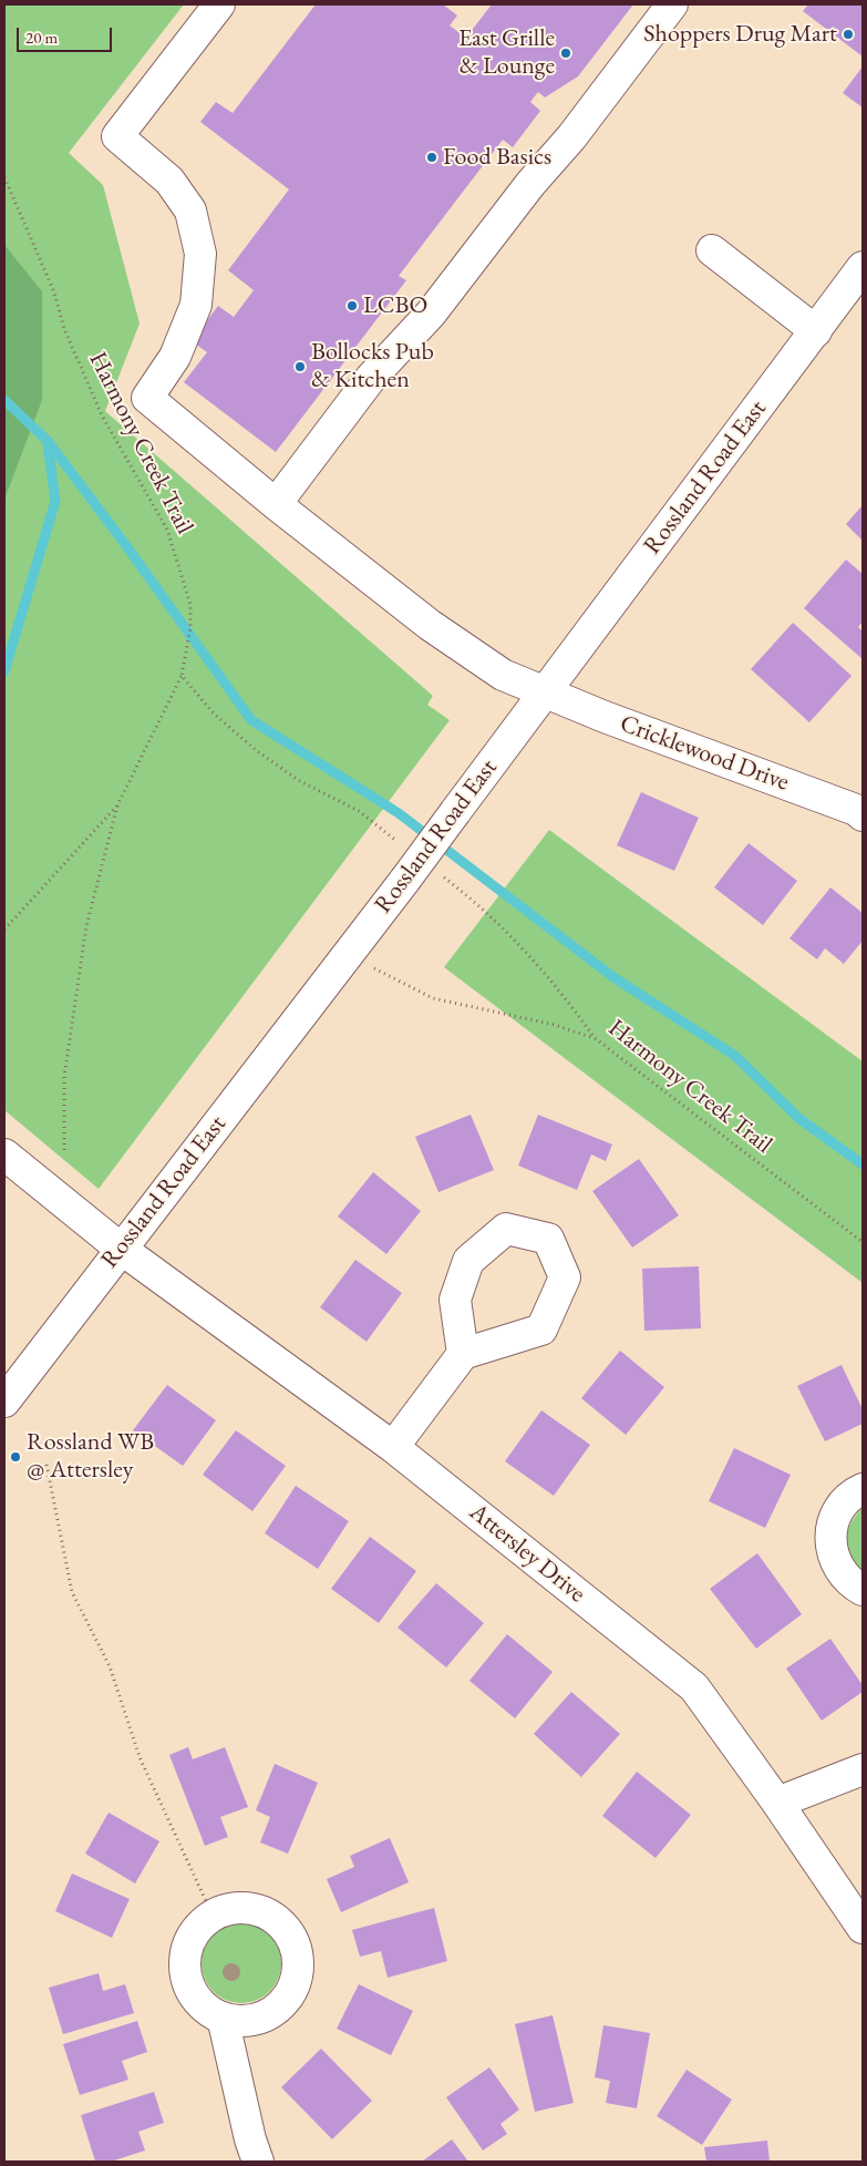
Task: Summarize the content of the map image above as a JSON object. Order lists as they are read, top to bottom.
{
  "streets": {
    "street": ["Rossland Road East", "Cricklewood Drive", "Attersley Drive"],
    "path": ["Harmony Creek Trail"]
  },
  "crossings": [
    ["Rossland Road East", "Cricklewood Drive"],
    ["Rossland Road East", "Attersley Drive"]
  ],
  "places": [
    "Shoppers Drug Mart",
    "East Grille & Lounge",
    "Food Basics",
    "LCBO",
    "Bollocks Pub & Kitchen",
    "Rossland WB @ Attersley"
  ],
  "scale_bar": "20 m"
}
